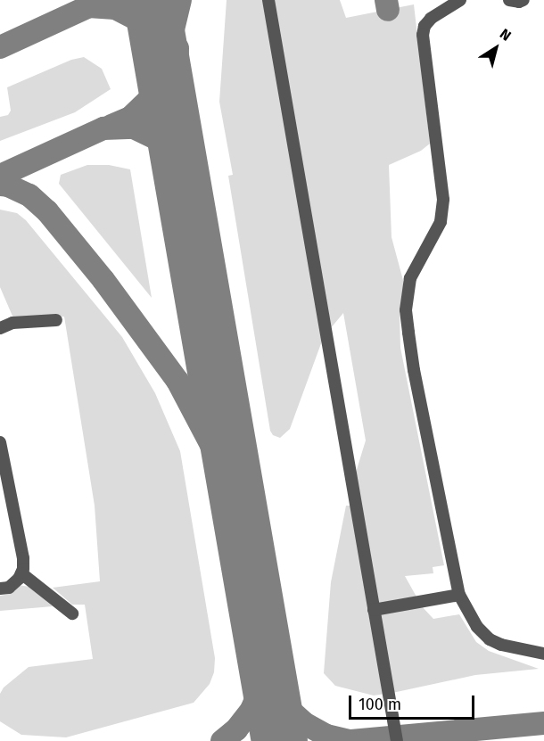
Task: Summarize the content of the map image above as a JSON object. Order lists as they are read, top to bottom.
{
  "scale_bar": "100 m",
  "north": "top right"
}
